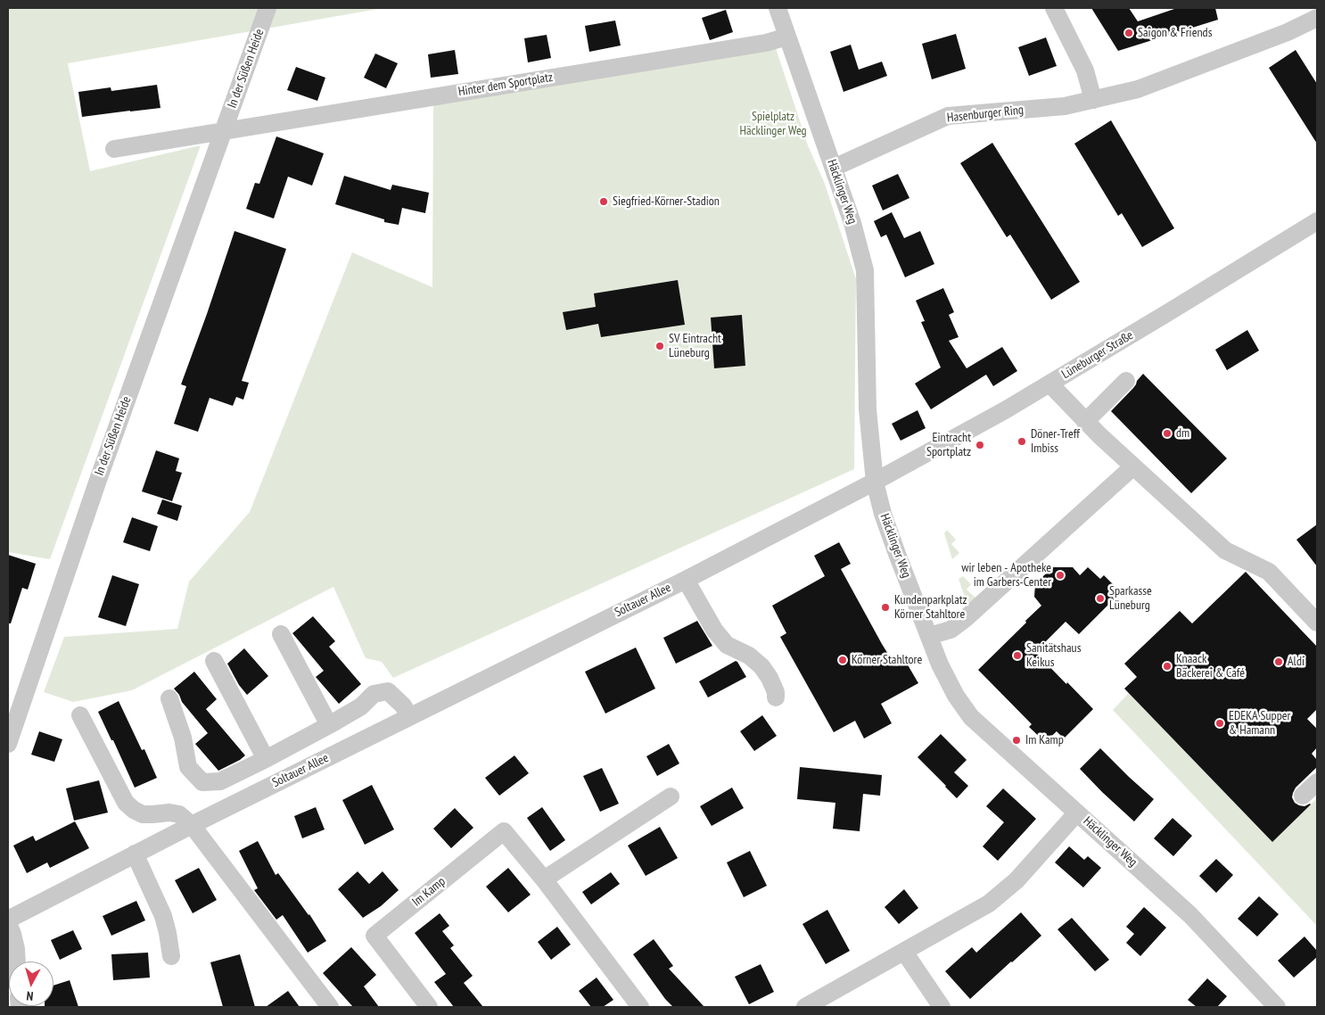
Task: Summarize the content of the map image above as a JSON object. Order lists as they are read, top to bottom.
{
  "streets": {
    "street": [
      "In der Süßen Heide",
      "Hinter dem Sportplatz",
      "Hasenburger Ring",
      "Häcklinger Weg",
      "Lüneburger Straße",
      "Soltauer Allee",
      "Im Kamp"
    ]
  },
  "crossings": [
    ["In der Süßen Heide", "Hinter dem Sportplatz"],
    ["Hinter dem Sportplatz", "Häcklinger Weg"],
    ["Hasenburger Ring", "Häcklinger Weg"],
    ["Häcklinger Weg", "Lüneburger Straße"],
    ["Häcklinger Weg", "Soltauer Allee"],
    ["Lüneburger Straße", "Soltauer Allee"]
  ],
  "parks": ["Spielplatz Häcklinger Weg"],
  "places": [
    "Saigon & Friends",
    "Siegfried-Körner-Stadion",
    "SV Eintracht Lüneburg",
    "dm",
    "Döner-Treff Imbiss",
    "Eintracht Sportplatz",
    "wir leben - Apotheke im Garbers-Center",
    "Sparkasse Lüneburg",
    "Kundenparkplatz Körner Stahltore",
    "Sanitätshaus Keikus",
    "Körner Stahltore",
    "Aldi",
    "Knaack Bäckerei & Café",
    "EDEKA Supper & Hamann",
    "Im Kamp"
  ],
  "north": "bottom"
}
